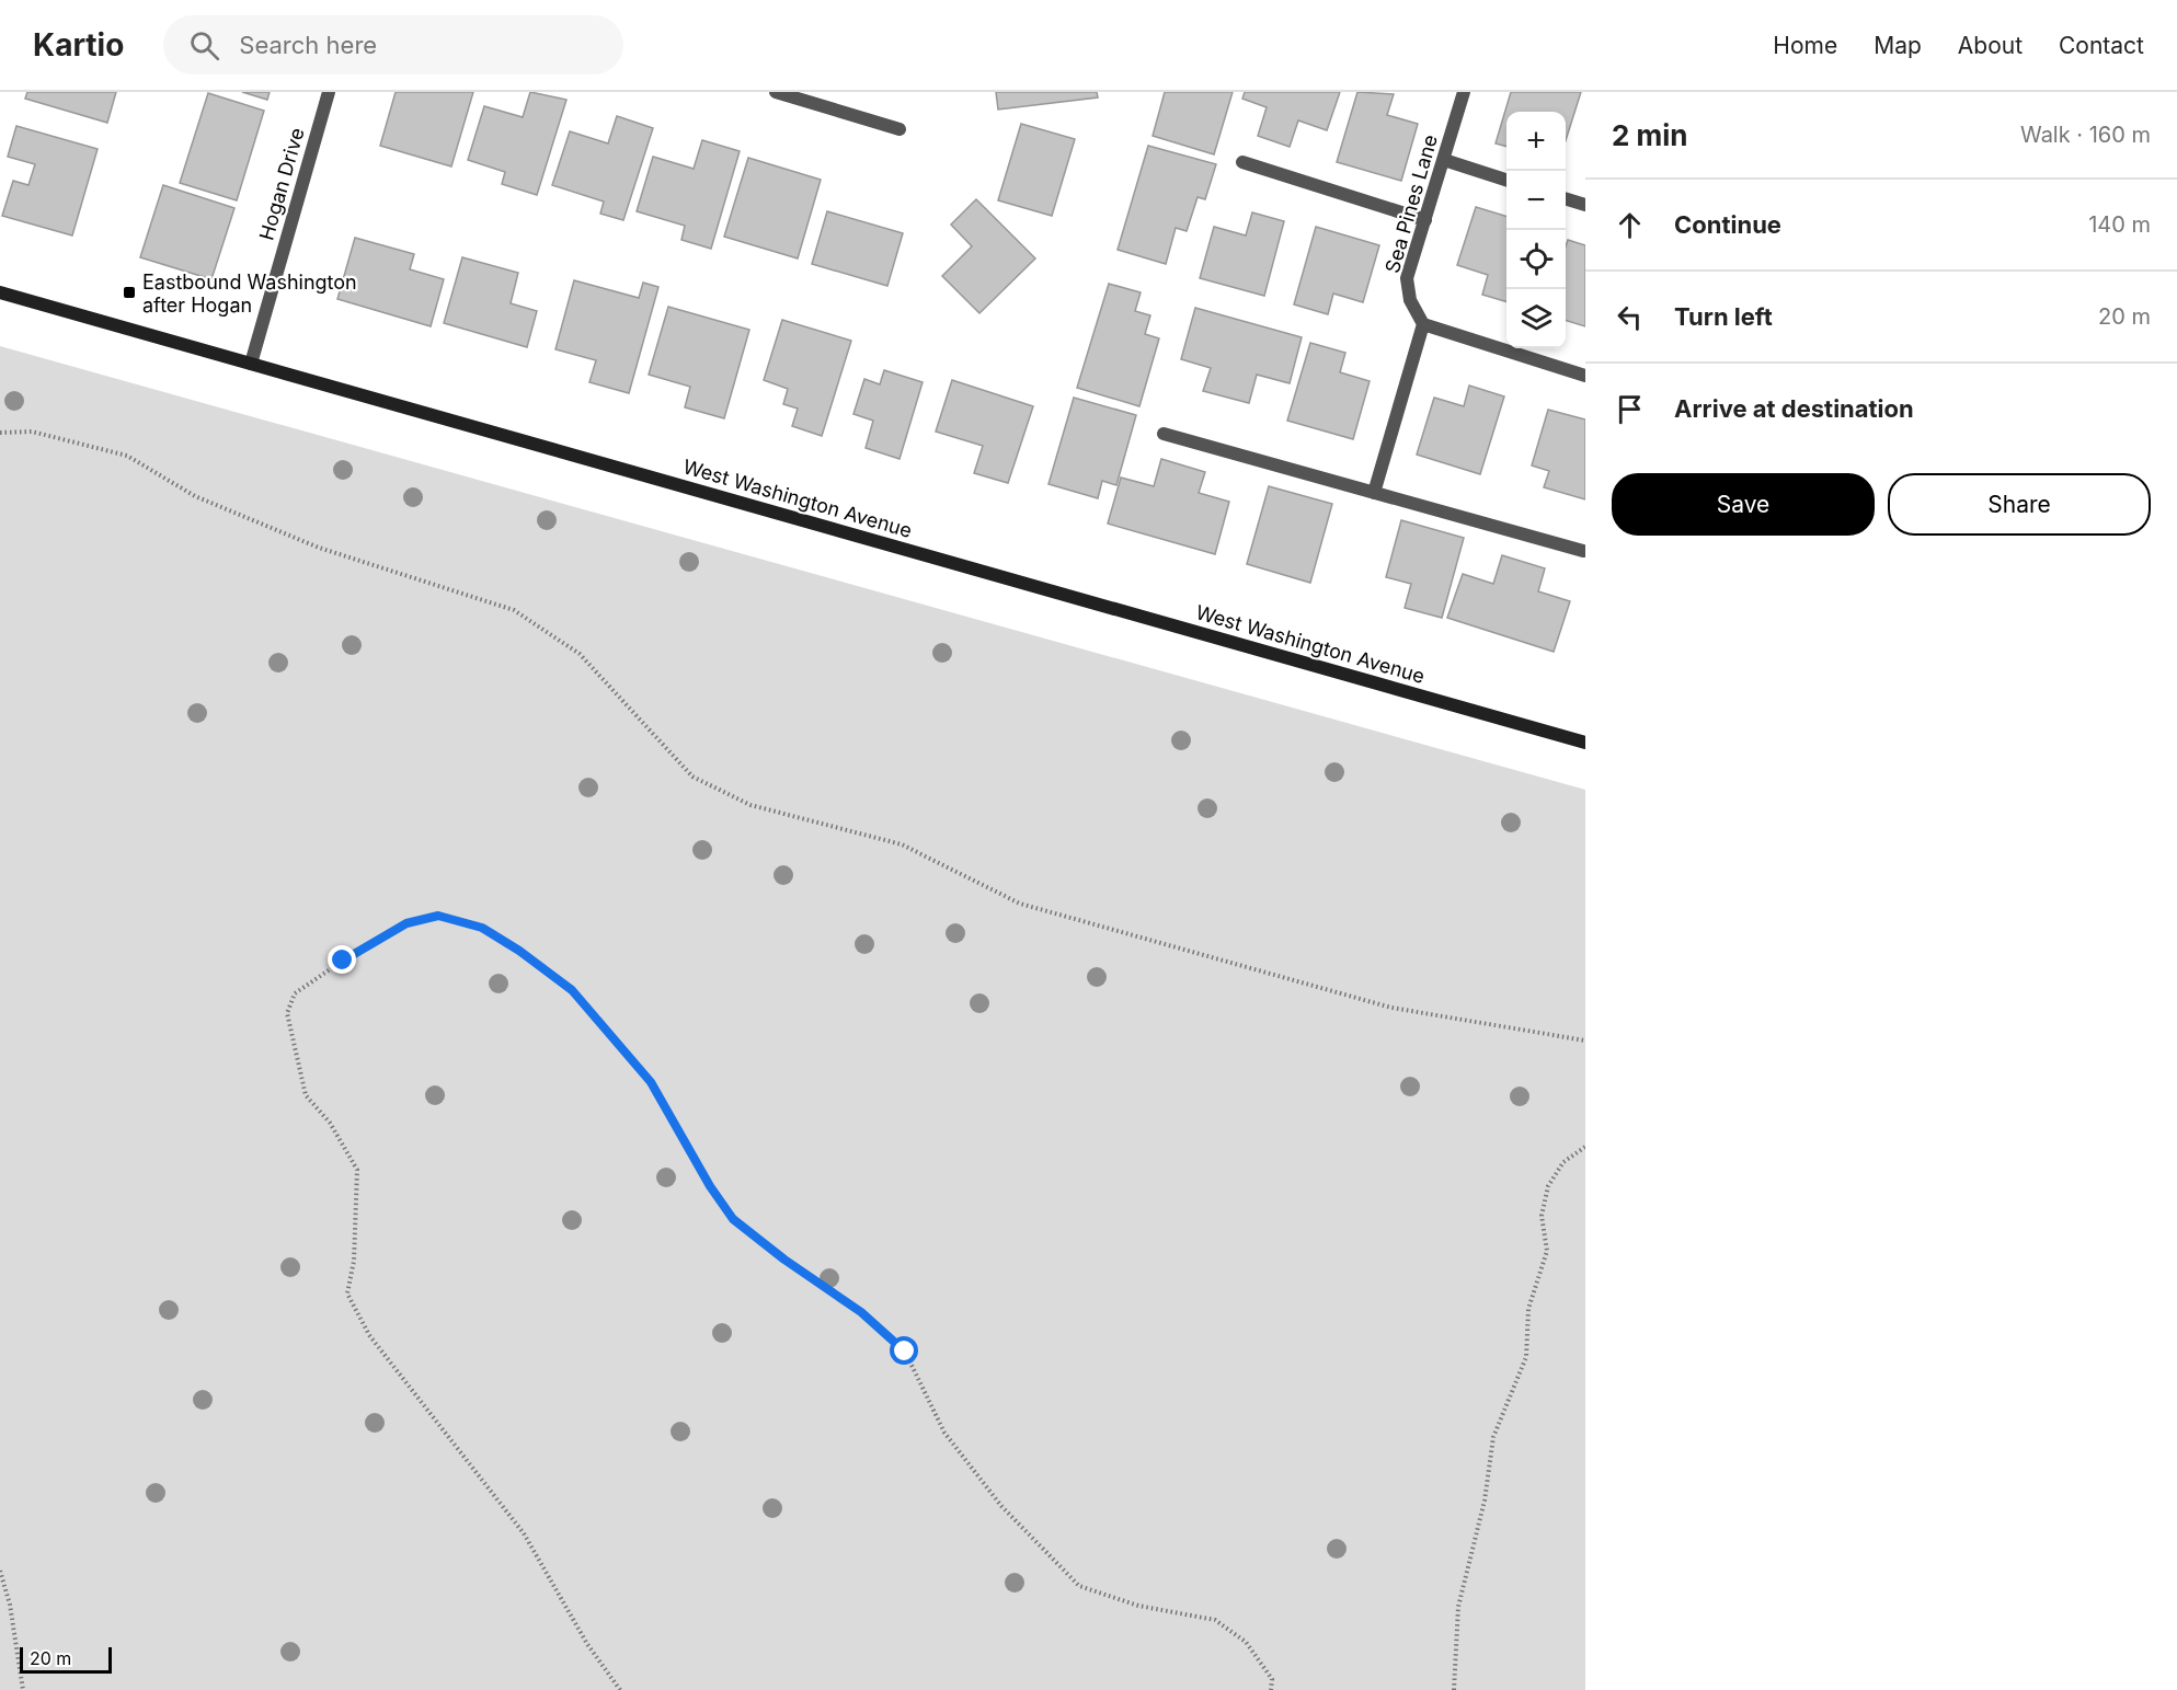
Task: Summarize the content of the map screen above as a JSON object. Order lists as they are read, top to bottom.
{
  "streets": {
    "main road": ["West Washington Avenue"],
    "street": ["Hogan Drive", "Sea Pines Lane"]
  },
  "crossings": [
    ["Hogan Drive", "West Washington Avenue"]
  ],
  "places": {
    "transit": ["Eastbound Washington after Hogan"]
  },
  "scale_bar": "20 m",
  "page": {
    "header": "Kartio",
    "search": "Search here",
    "nav": [
      "Home",
      "Map",
      "About",
      "Contact"
    ],
    "heading": ["2 min", "Walk · 160 m"],
    "map_buttons": ["+", "−"],
    "list": [
      ["Continue", "140 m"],
      ["Turn left", "20 m"],
      "Arrive at destination"
    ],
    "buttons": ["Save", "Share"],
    "scale": "20 m"
  }
}
